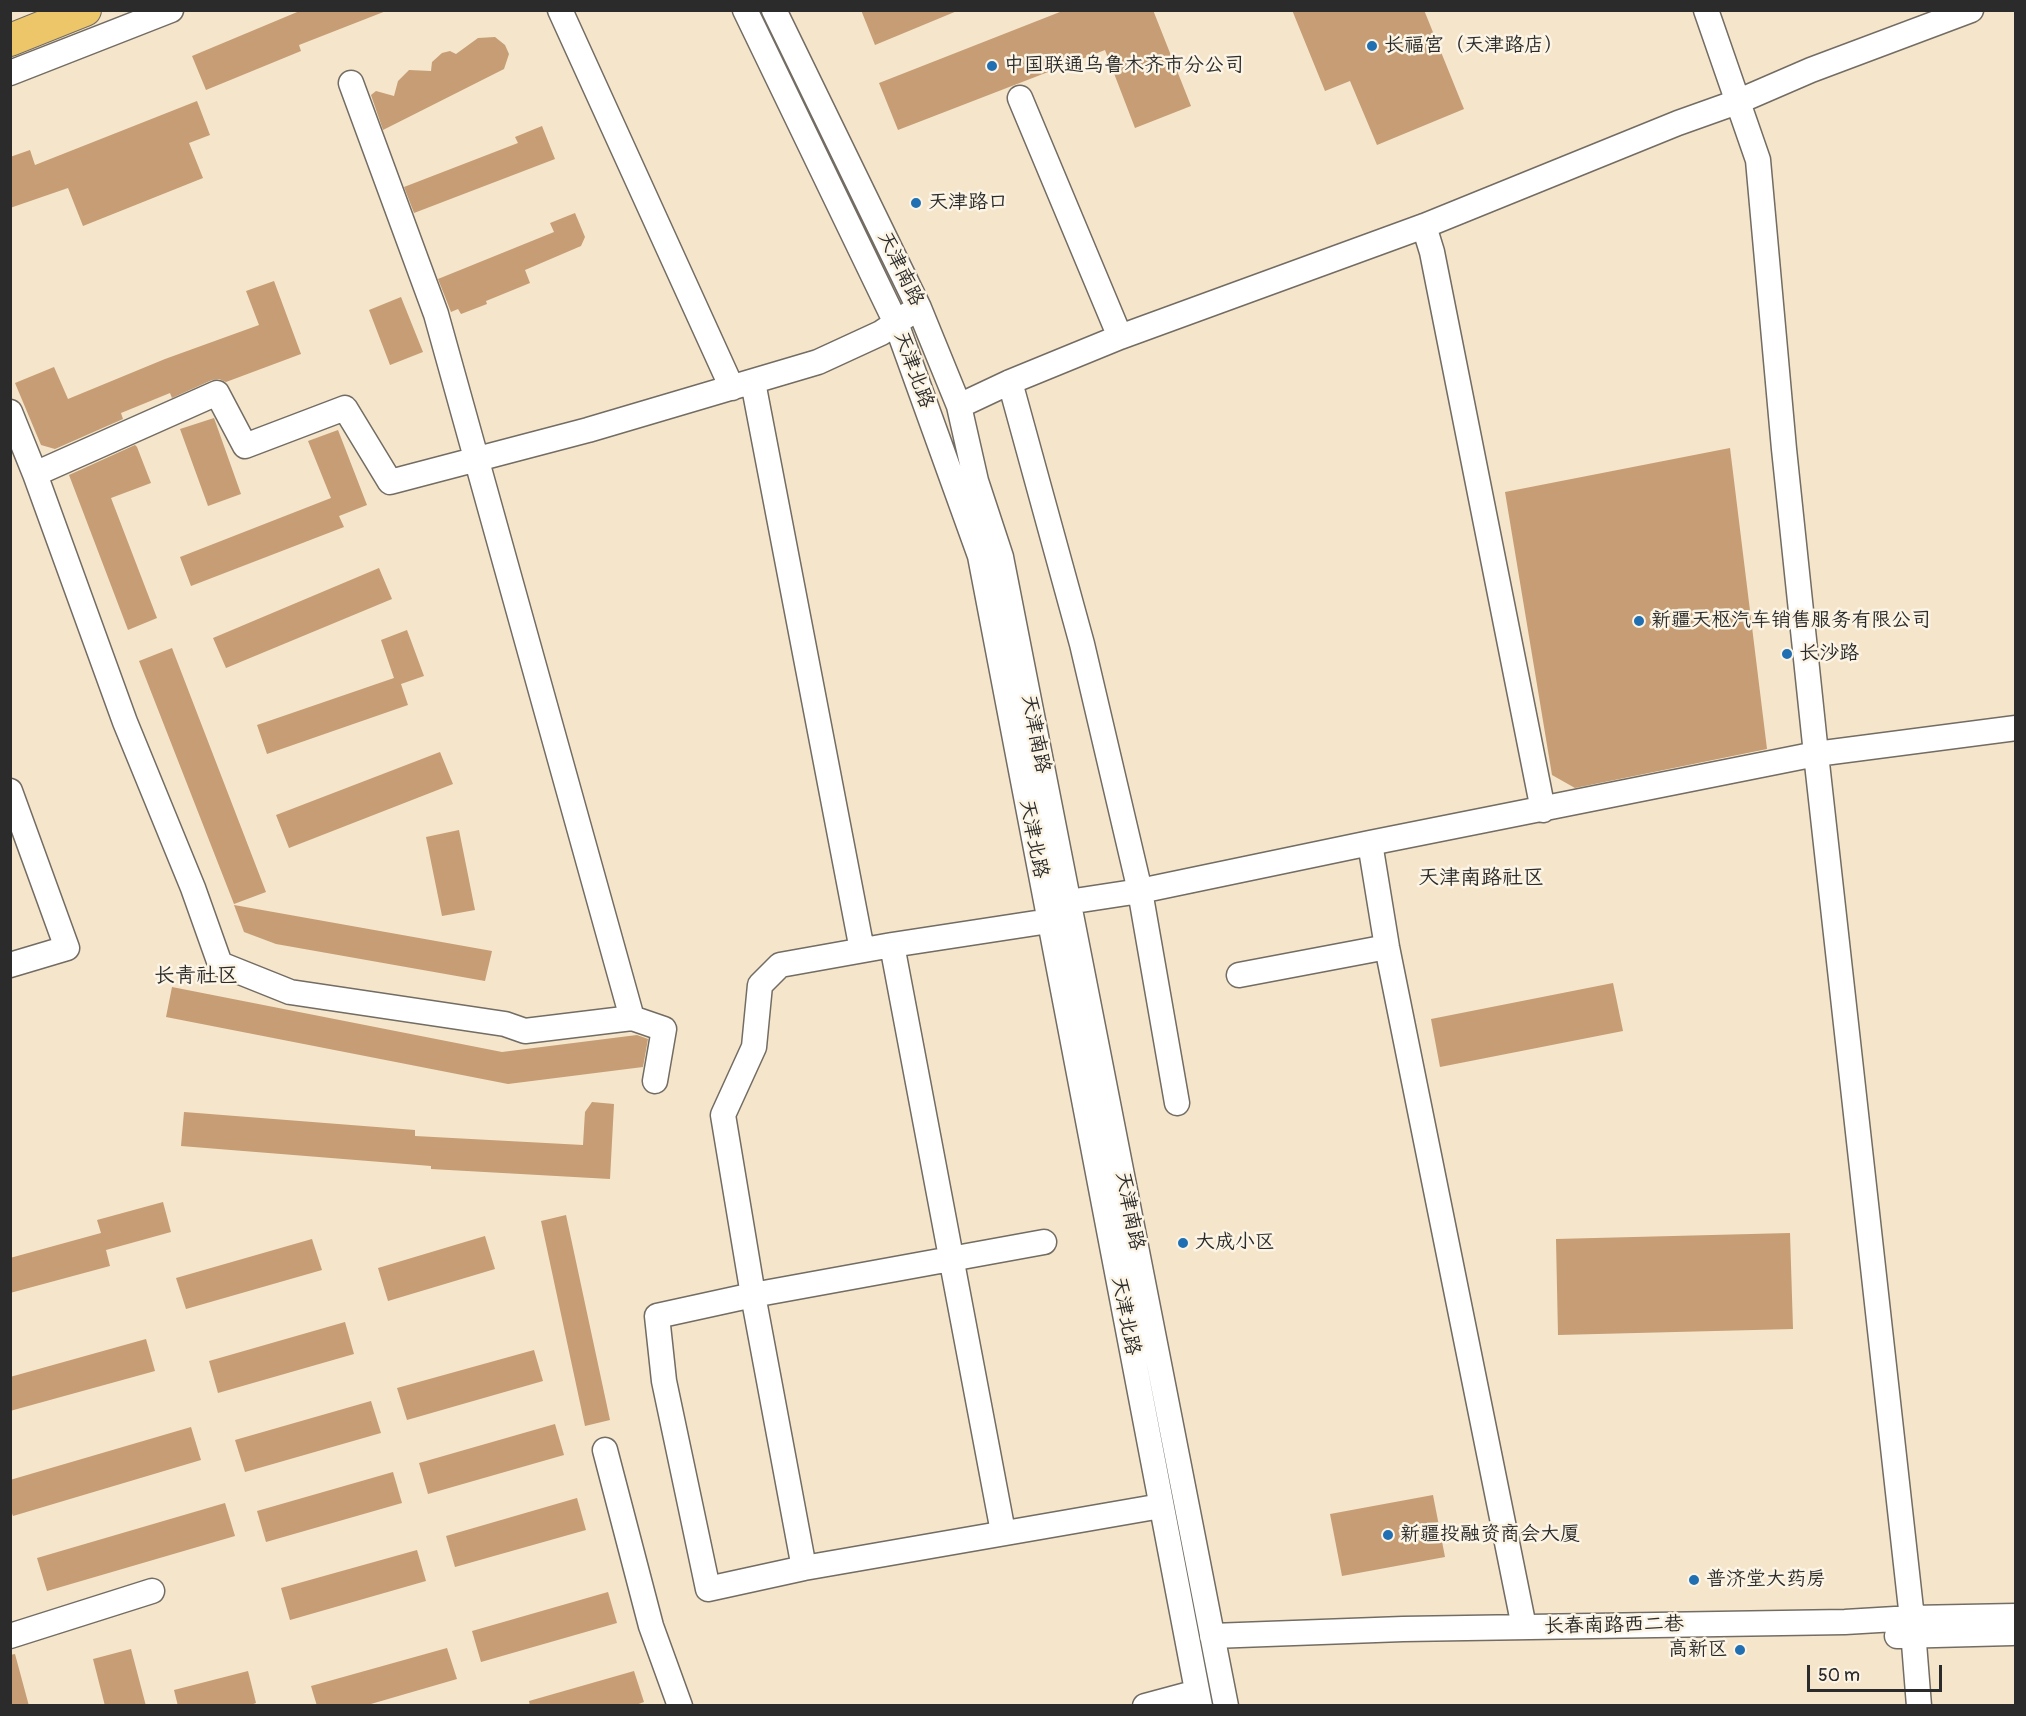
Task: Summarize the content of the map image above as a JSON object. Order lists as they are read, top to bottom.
{
  "streets": {
    "street": ["天津南路", "天津北路", "长春南路西二巷"]
  },
  "crossings": [
    ["天津南路", "长春南路西二巷"]
  ],
  "districts": ["天津南路社区", "长青社区"],
  "places": [
    "长福宫（天津路店）",
    "中国联通乌鲁木齐市分公司",
    "天津路口",
    "新疆天枢汽车销售服务有限公司",
    "长沙路",
    "大成小区",
    "新疆投融资商会大厦",
    "普济堂大药房",
    "高新区"
  ],
  "scale_bar": "50 m"
}
